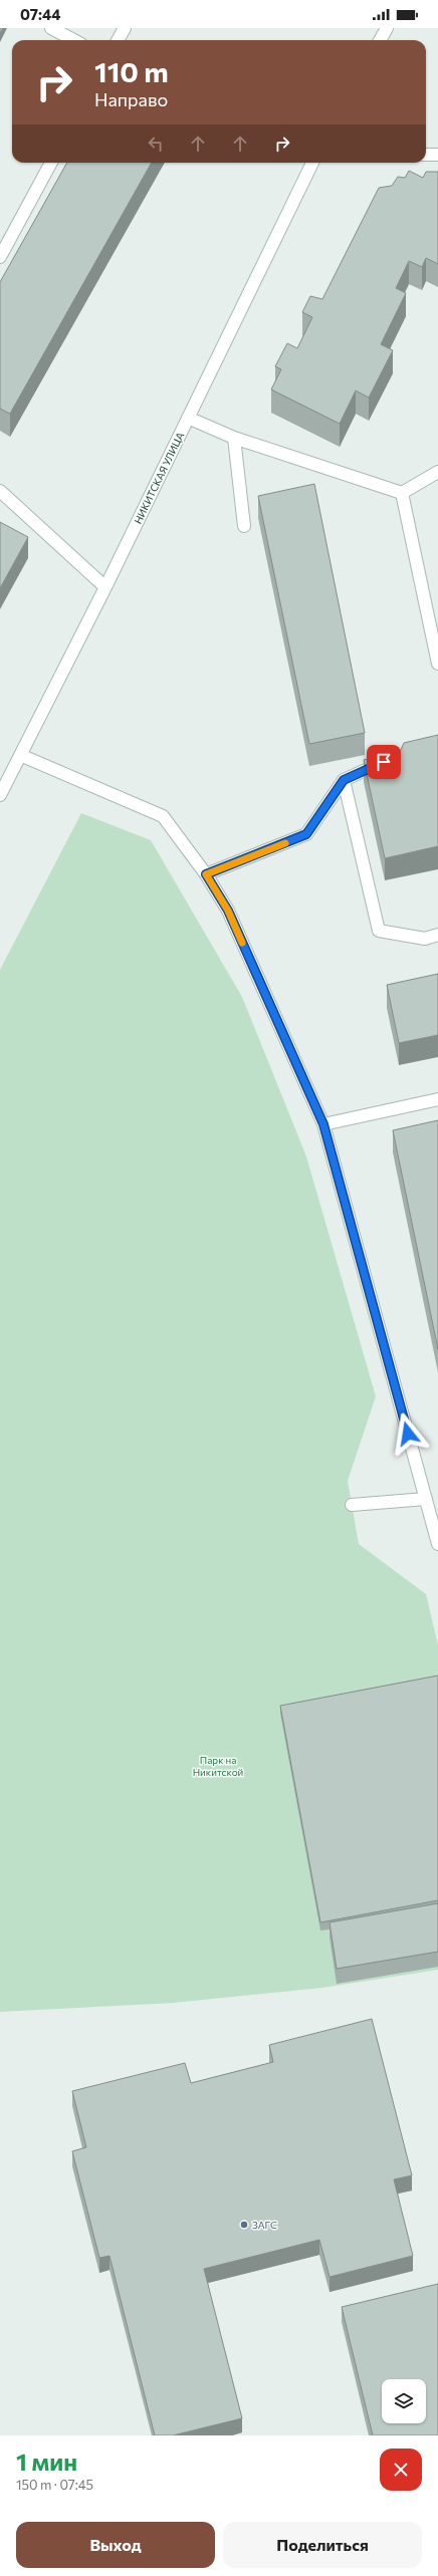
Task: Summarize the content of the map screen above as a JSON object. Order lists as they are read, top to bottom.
{
  "streets": {
    "street": ["НИКИТСКАЯ УЛИЦА"]
  },
  "parks": ["Парк на Никитской"],
  "places": ["ЗАГС"],
  "page": {
    "status": "07:44",
    "turn": ["110 m", "Направо"],
    "heading": ["1 мин", "150 m · 07:45"],
    "buttons": ["Выход", "Поделиться"]
  }
}
